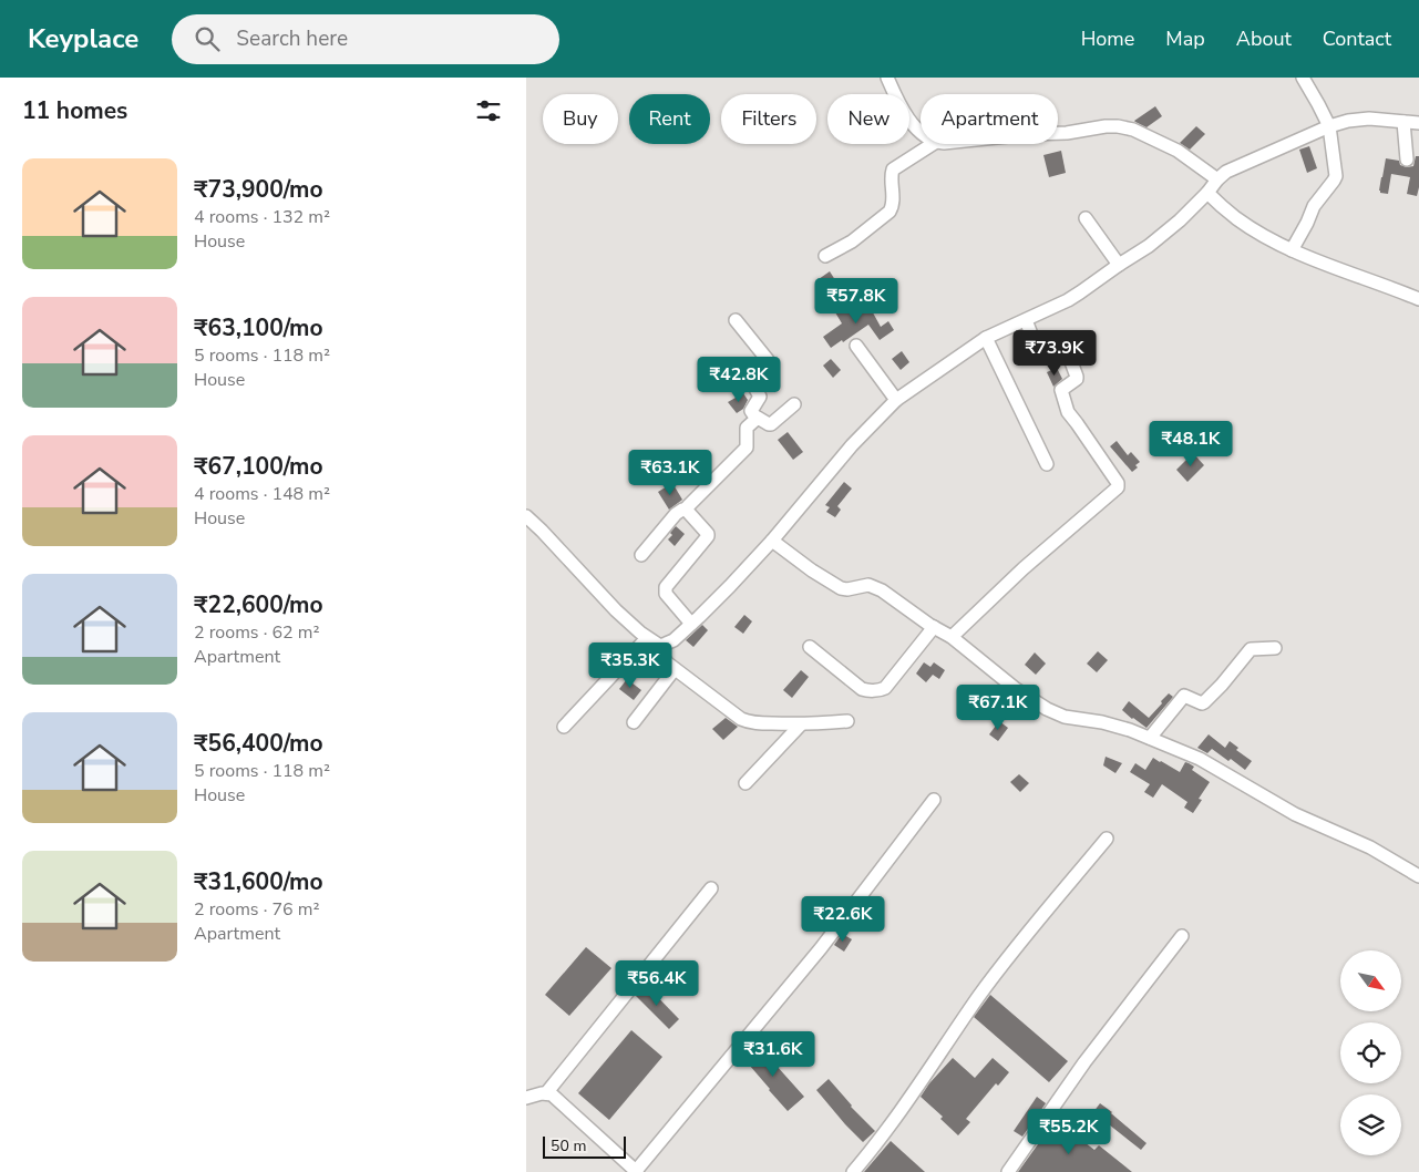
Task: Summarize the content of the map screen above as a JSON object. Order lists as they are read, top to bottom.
{
  "scale_bar": "50 m",
  "north": "bottom right",
  "page": {
    "header": "Keyplace",
    "search": "Search here",
    "nav": [
      "Home",
      "Map",
      "About",
      "Contact"
    ],
    "heading": "11 homes",
    "chip": [
      "Buy",
      "Rent",
      "Filters",
      "New",
      "Apartment"
    ],
    "list": [
      {
        "name": "₹73,900/mo",
        "note": "4 rooms · 132 m² · House"
      },
      {
        "name": "₹63,100/mo",
        "note": "5 rooms · 118 m² · House"
      },
      {
        "name": "₹67,100/mo",
        "note": "4 rooms · 148 m² · House"
      },
      {
        "name": "₹22,600/mo",
        "note": "2 rooms · 62 m² · Apartment"
      },
      {
        "name": "₹56,400/mo",
        "note": "5 rooms · 118 m² · House"
      },
      {
        "name": "₹31,600/mo",
        "note": "2 rooms · 76 m² · Apartment"
      }
    ],
    "price": [
      "₹57.8K",
      "₹73.9K",
      "₹42.8K",
      "₹48.1K",
      "₹63.1K",
      "₹35.3K",
      "₹67.1K",
      "₹22.6K",
      "₹56.4K",
      "₹31.6K",
      "₹55.2K"
    ],
    "scale": "50 m"
  }
}
